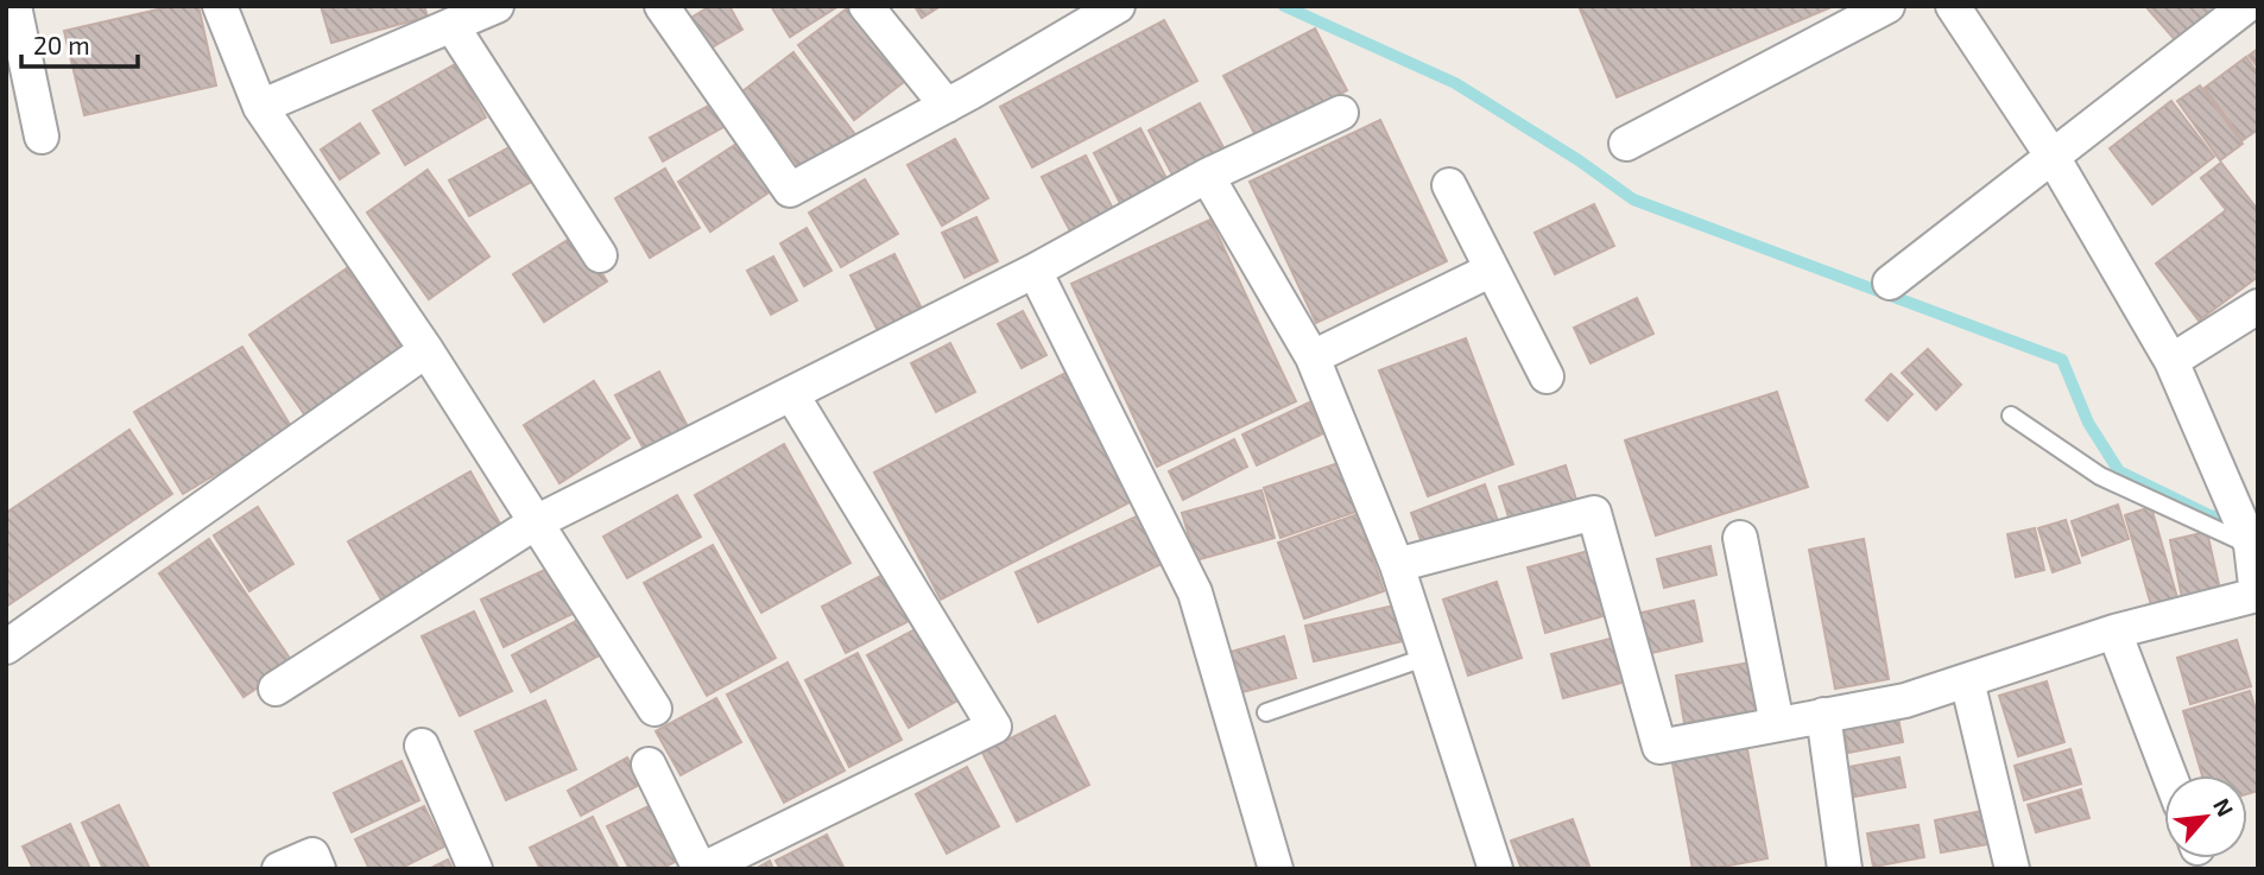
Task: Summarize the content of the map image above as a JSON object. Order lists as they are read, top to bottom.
{
  "scale_bar": "20 m",
  "north": "top right"
}
